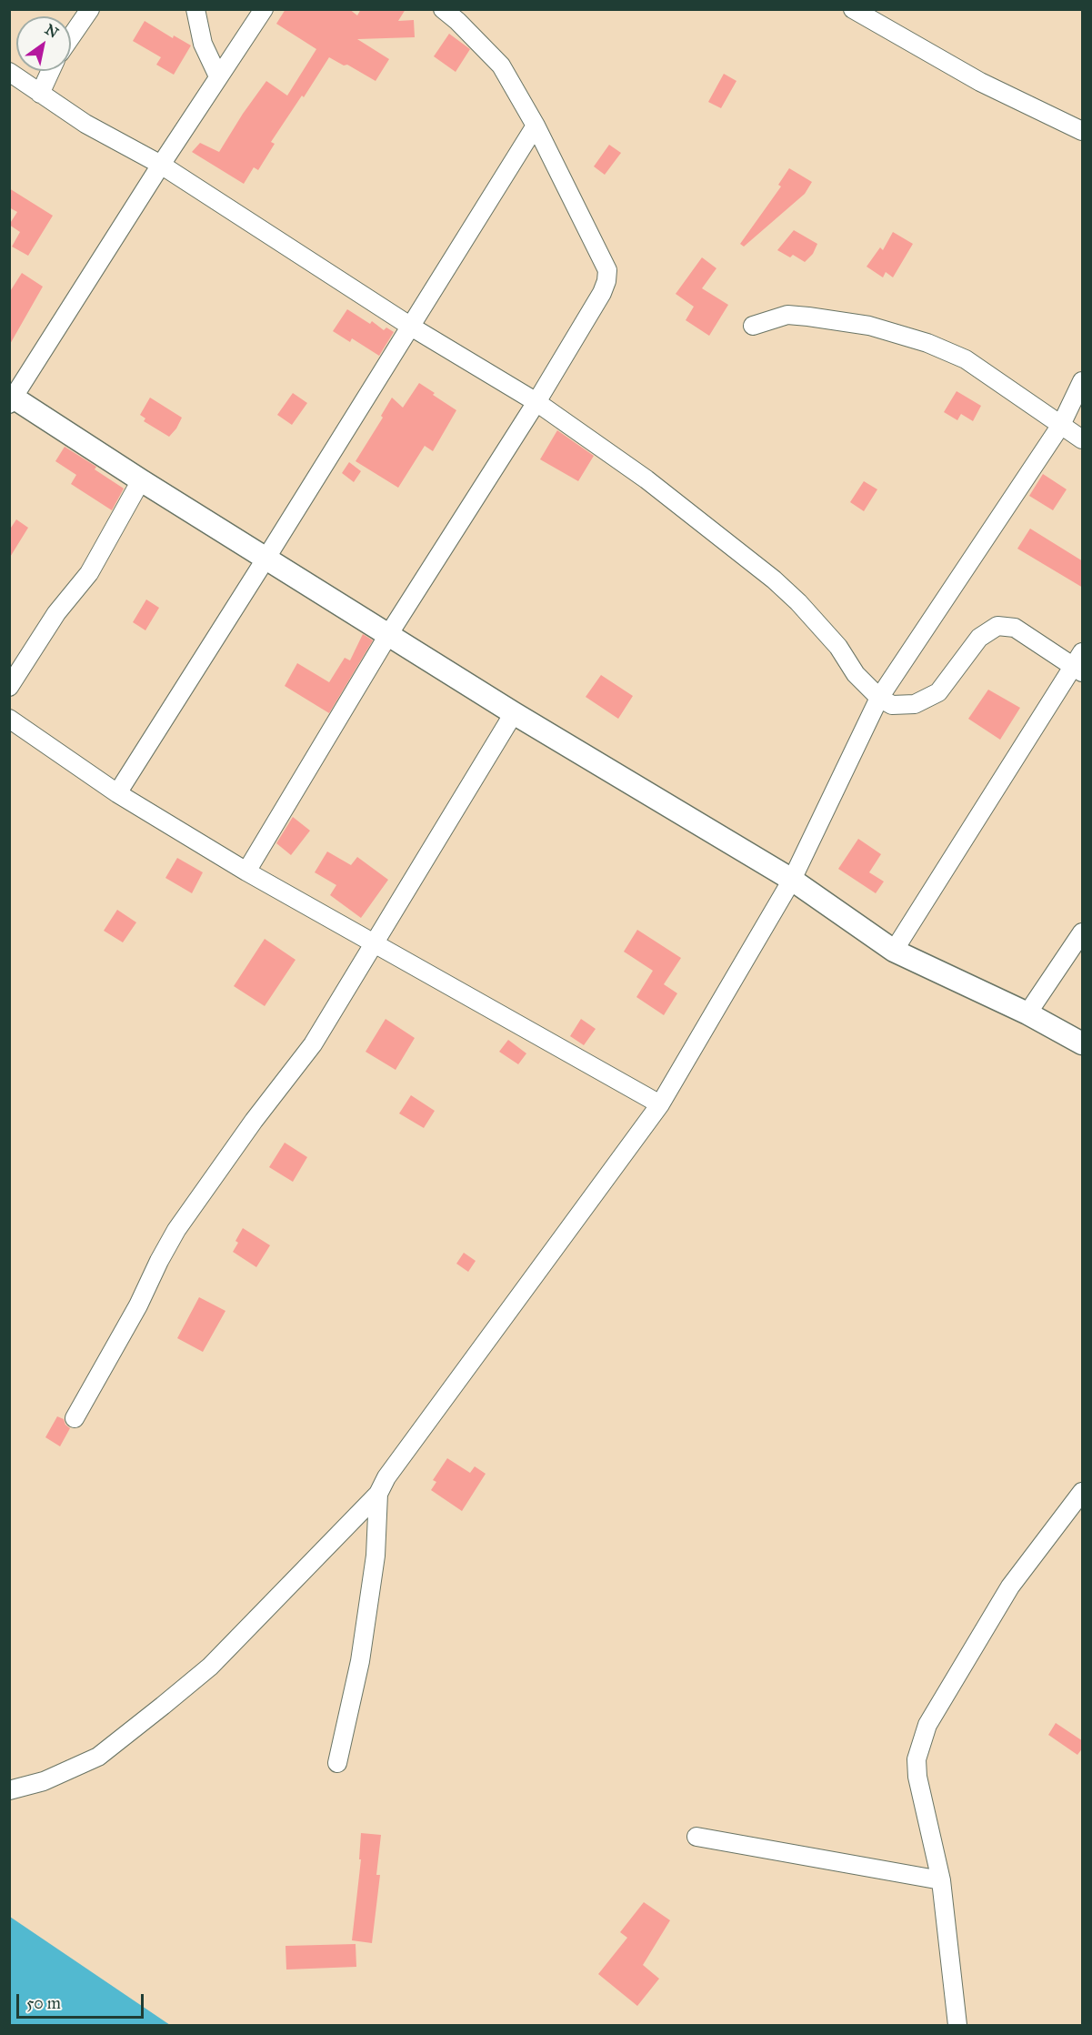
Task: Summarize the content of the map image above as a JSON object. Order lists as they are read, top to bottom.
{
  "scale_bar": "50 m",
  "north": "top right"
}
